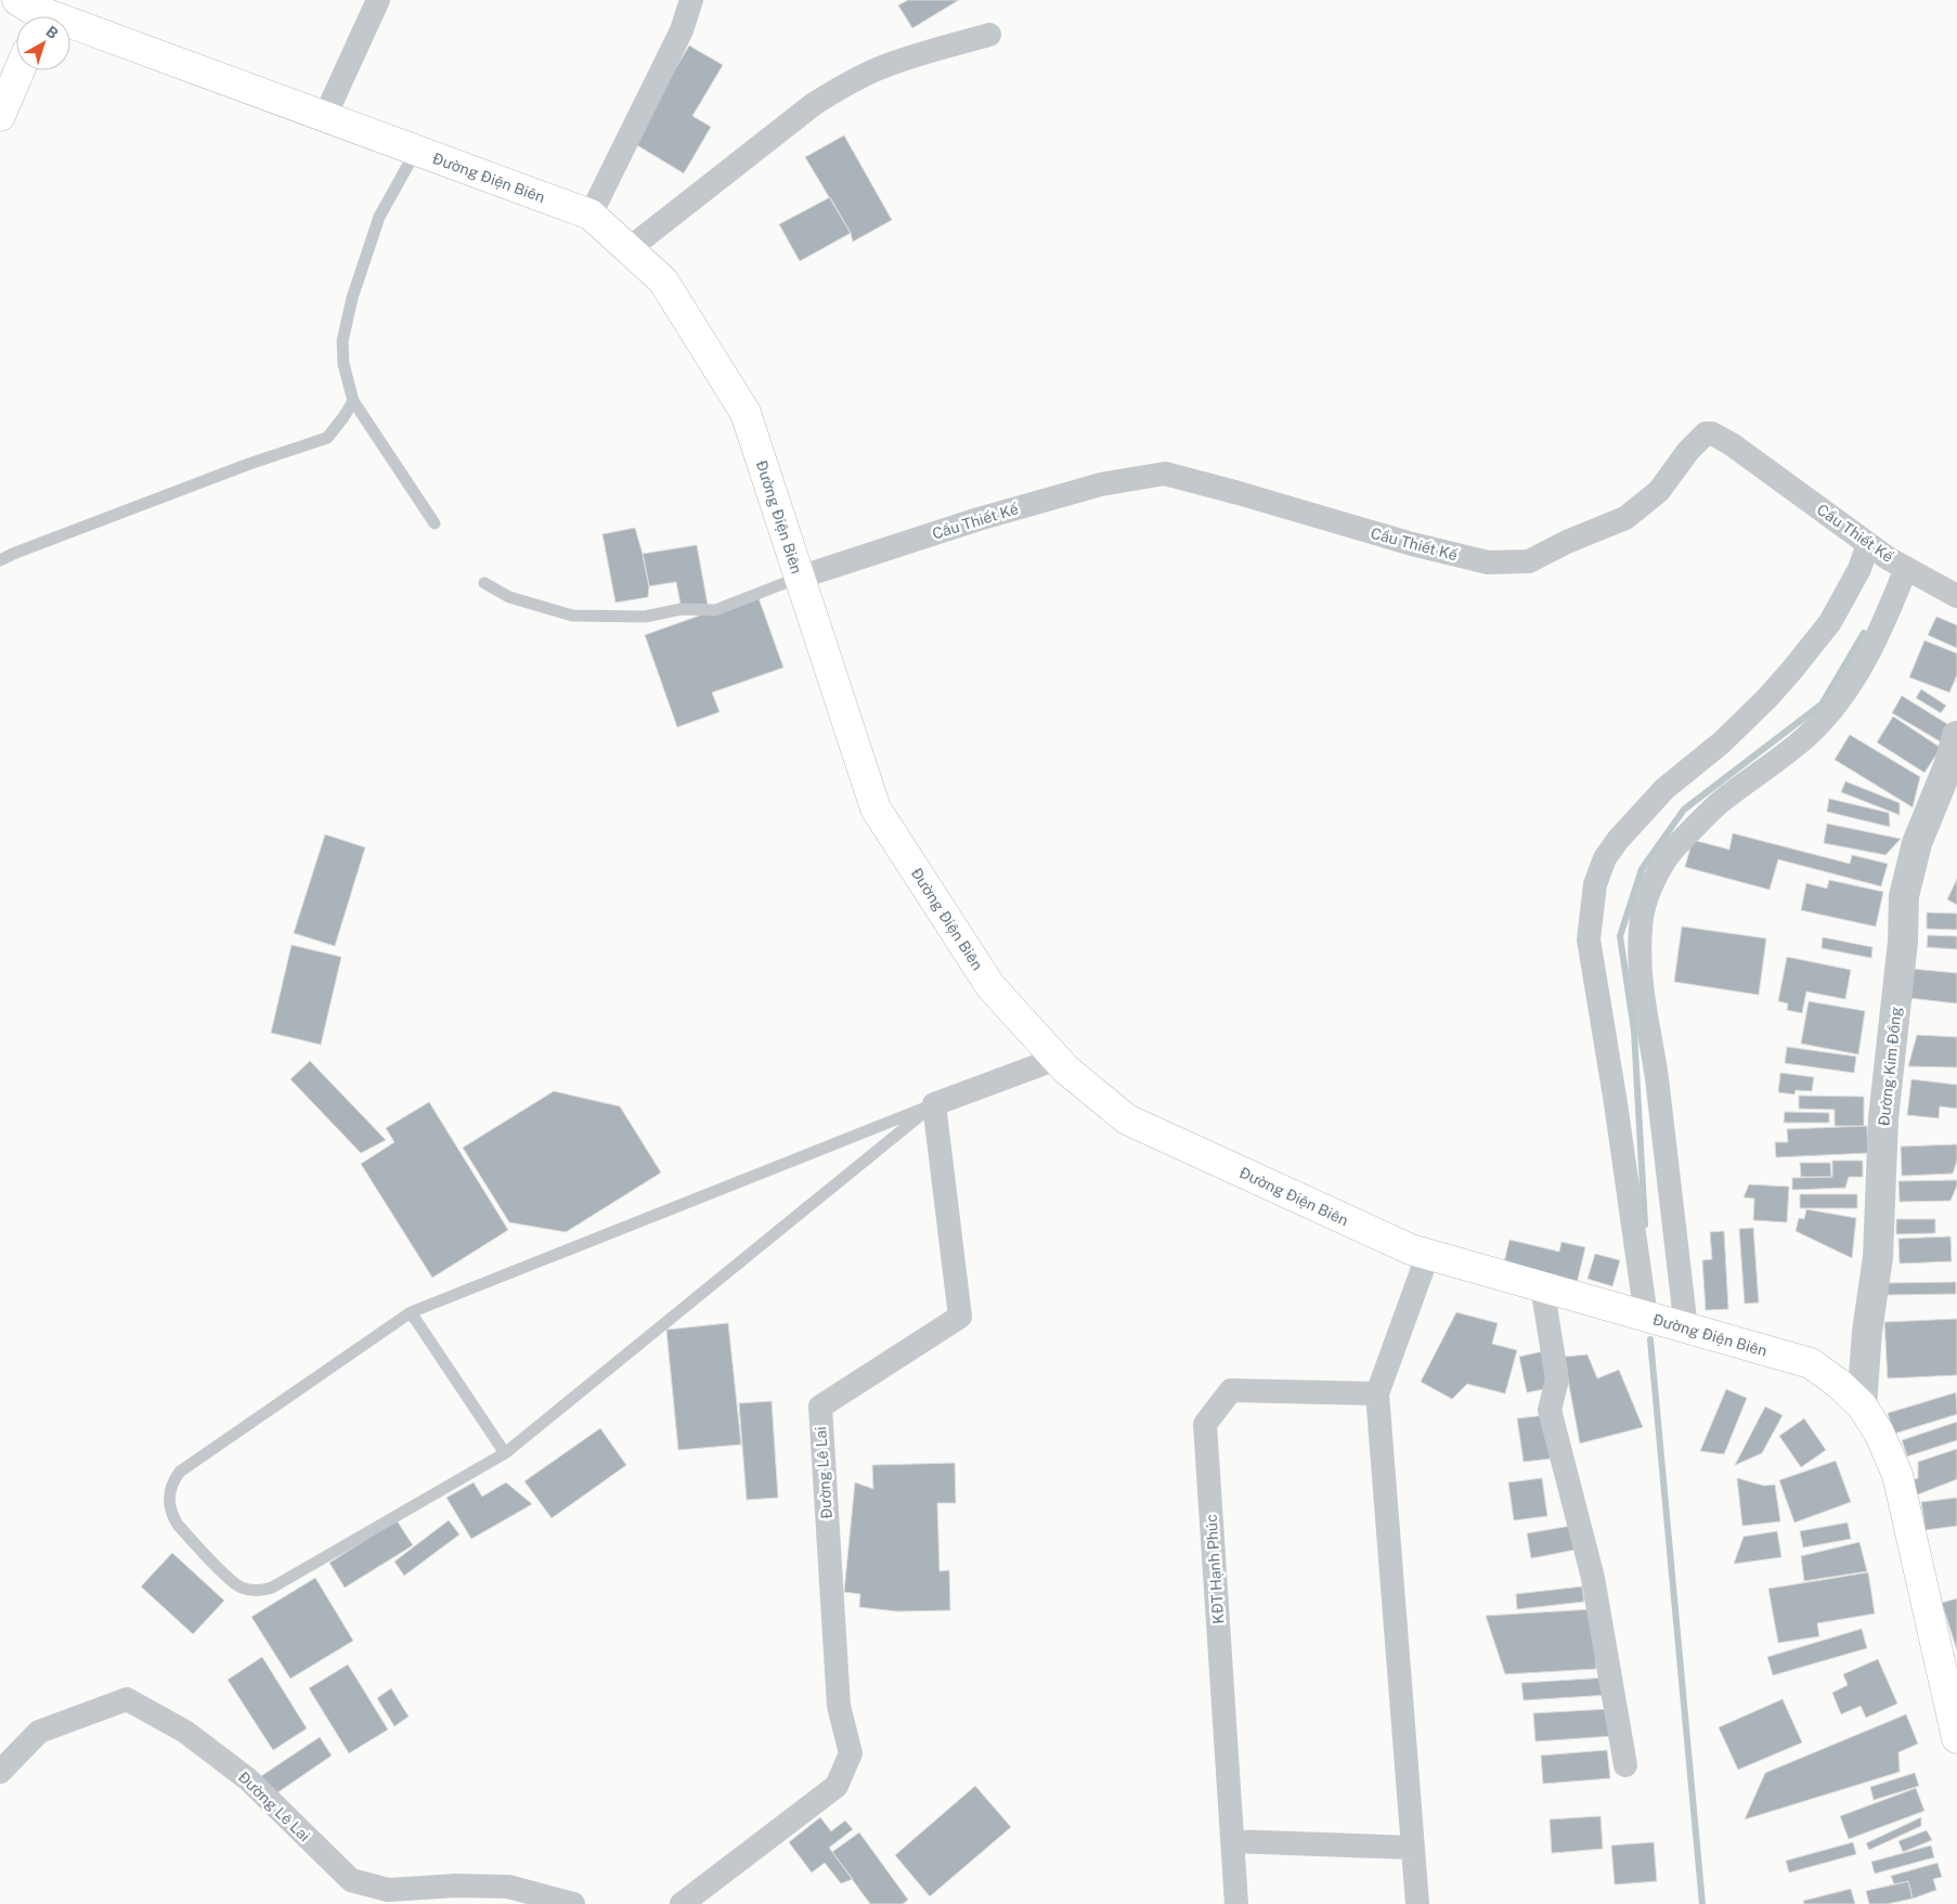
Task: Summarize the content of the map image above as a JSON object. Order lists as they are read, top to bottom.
{
  "streets": {
    "main road": ["Đường Điện Biên"],
    "street": [
      "Cầu Thiết Kế",
      "Đường Kim Đồng",
      "Đường Lê Lai",
      "KĐT Hạnh Phúc"
    ]
  },
  "crossings": [
    ["Đường Điện Biên", "Cầu Thiết Kế"],
    ["Đường Điện Biên", "Đường Kim Đồng"]
  ],
  "north": "top right"
}
